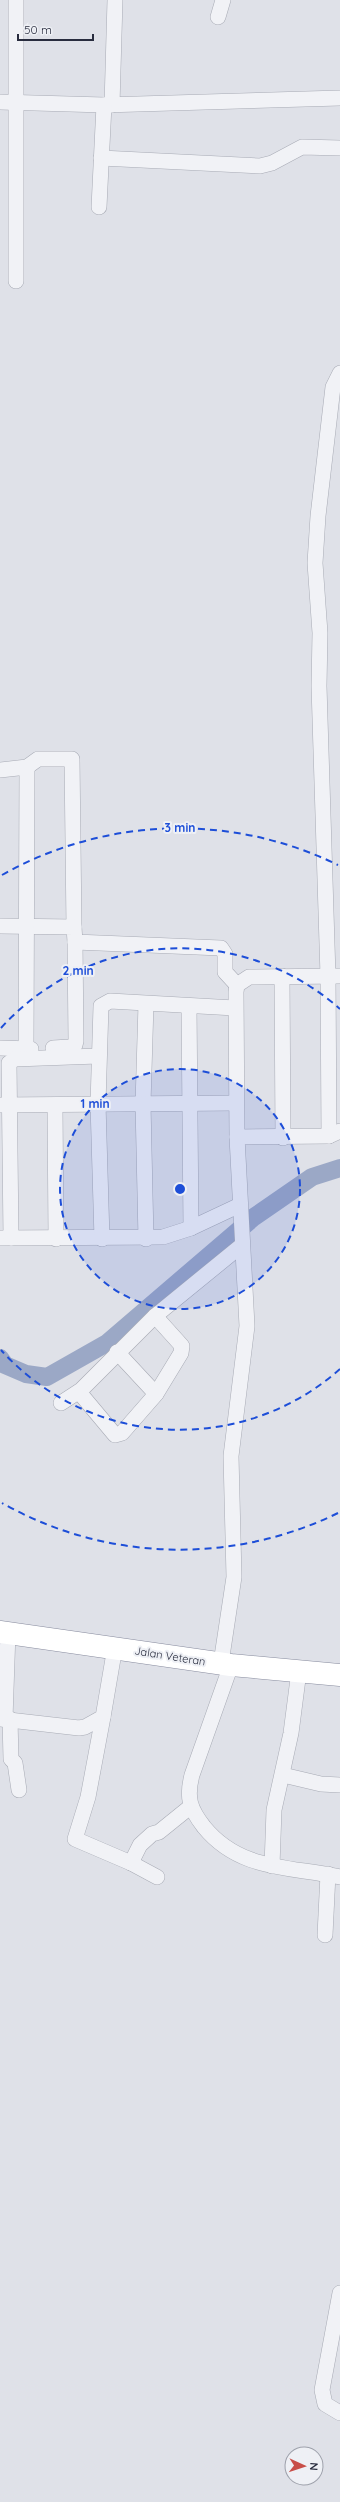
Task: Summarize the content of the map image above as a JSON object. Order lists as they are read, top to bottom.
{
  "streets": {
    "highway": ["Jalan Veteran"]
  },
  "scale_bar": "50 m",
  "north": "right",
  "rings": ["3 min", "2 min", "1 min"]
}
